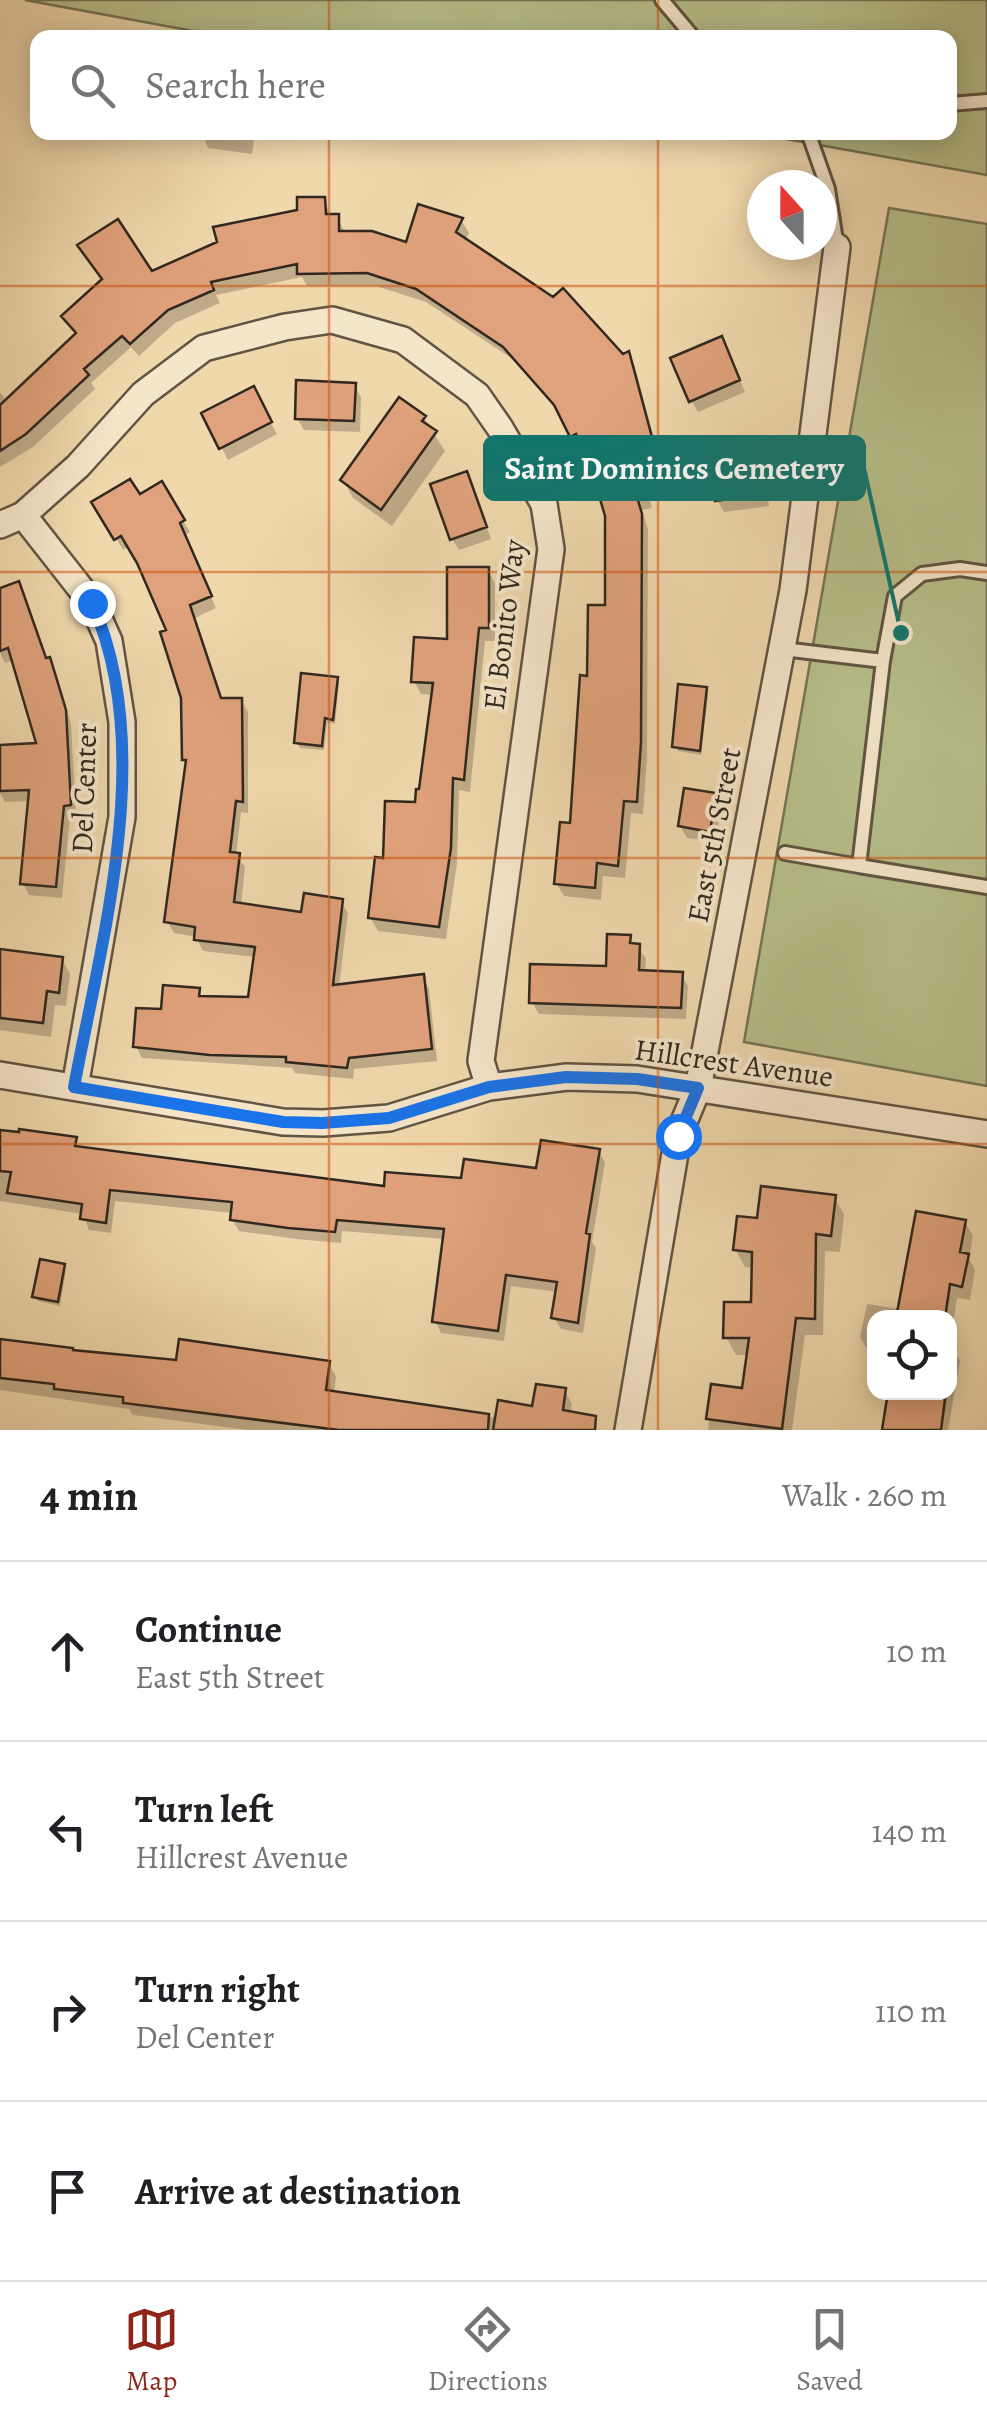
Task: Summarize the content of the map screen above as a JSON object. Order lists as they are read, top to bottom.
{
  "streets": {
    "street": [
      "El Bonito Way",
      "Del Center",
      "East 5th Street",
      "Hillcrest Avenue"
    ]
  },
  "crossings": [
    ["El Bonito Way", "Del Center"],
    ["El Bonito Way", "Hillcrest Avenue"],
    ["Del Center", "Hillcrest Avenue"],
    ["East 5th Street", "Hillcrest Avenue"]
  ],
  "places": ["Saint Dominics Cemetery"],
  "north": "top",
  "page": {
    "search": "Search here",
    "heading": ["4 min", "Walk · 260 m"],
    "list": [
      ["Continue", "East 5th Street", "10 m"],
      ["Turn left", "Hillcrest Avenue", "140 m"],
      ["Turn right", "Del Center", "110 m"],
      "Arrive at destination"
    ],
    "nav": ["Map", "Directions", "Saved"]
  }
}
